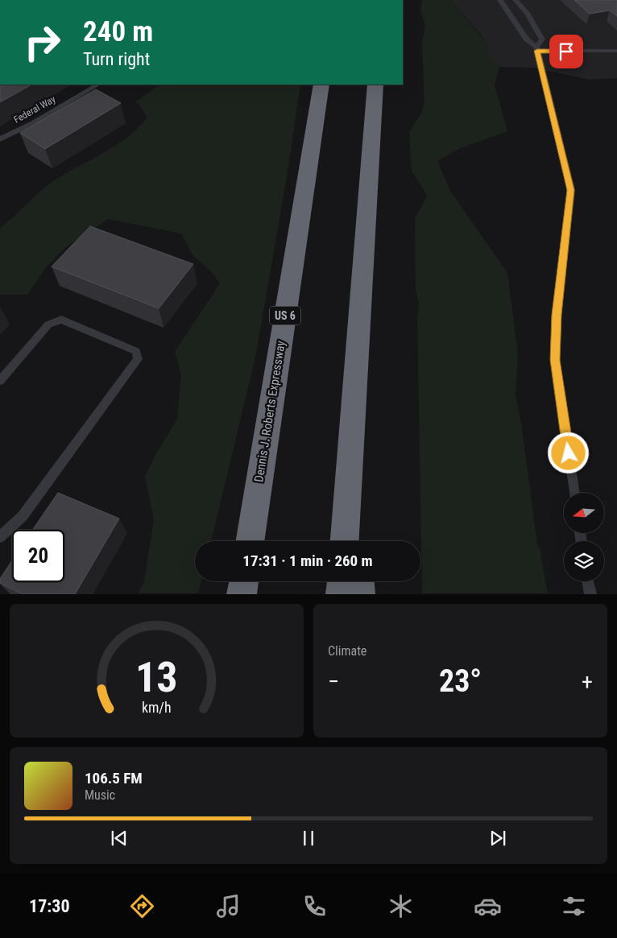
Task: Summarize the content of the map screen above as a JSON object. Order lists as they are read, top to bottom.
{
  "streets": {
    "highway": ["US 6", "Dennis J. Roberts Expressway"],
    "lane": ["Federal Way"]
  },
  "north": "left",
  "page": {
    "turn": ["240 m", "Turn right"],
    "limit": "20",
    "trip": "17:31 · 1 min · 260 m",
    "tile": "Climate",
    "heat": ["−", "23°", "+"],
    "song": ["106.5 FM", "Music"],
    "tabs": "17:30",
    "gauge": ["13", "km/h"]
  }
}
